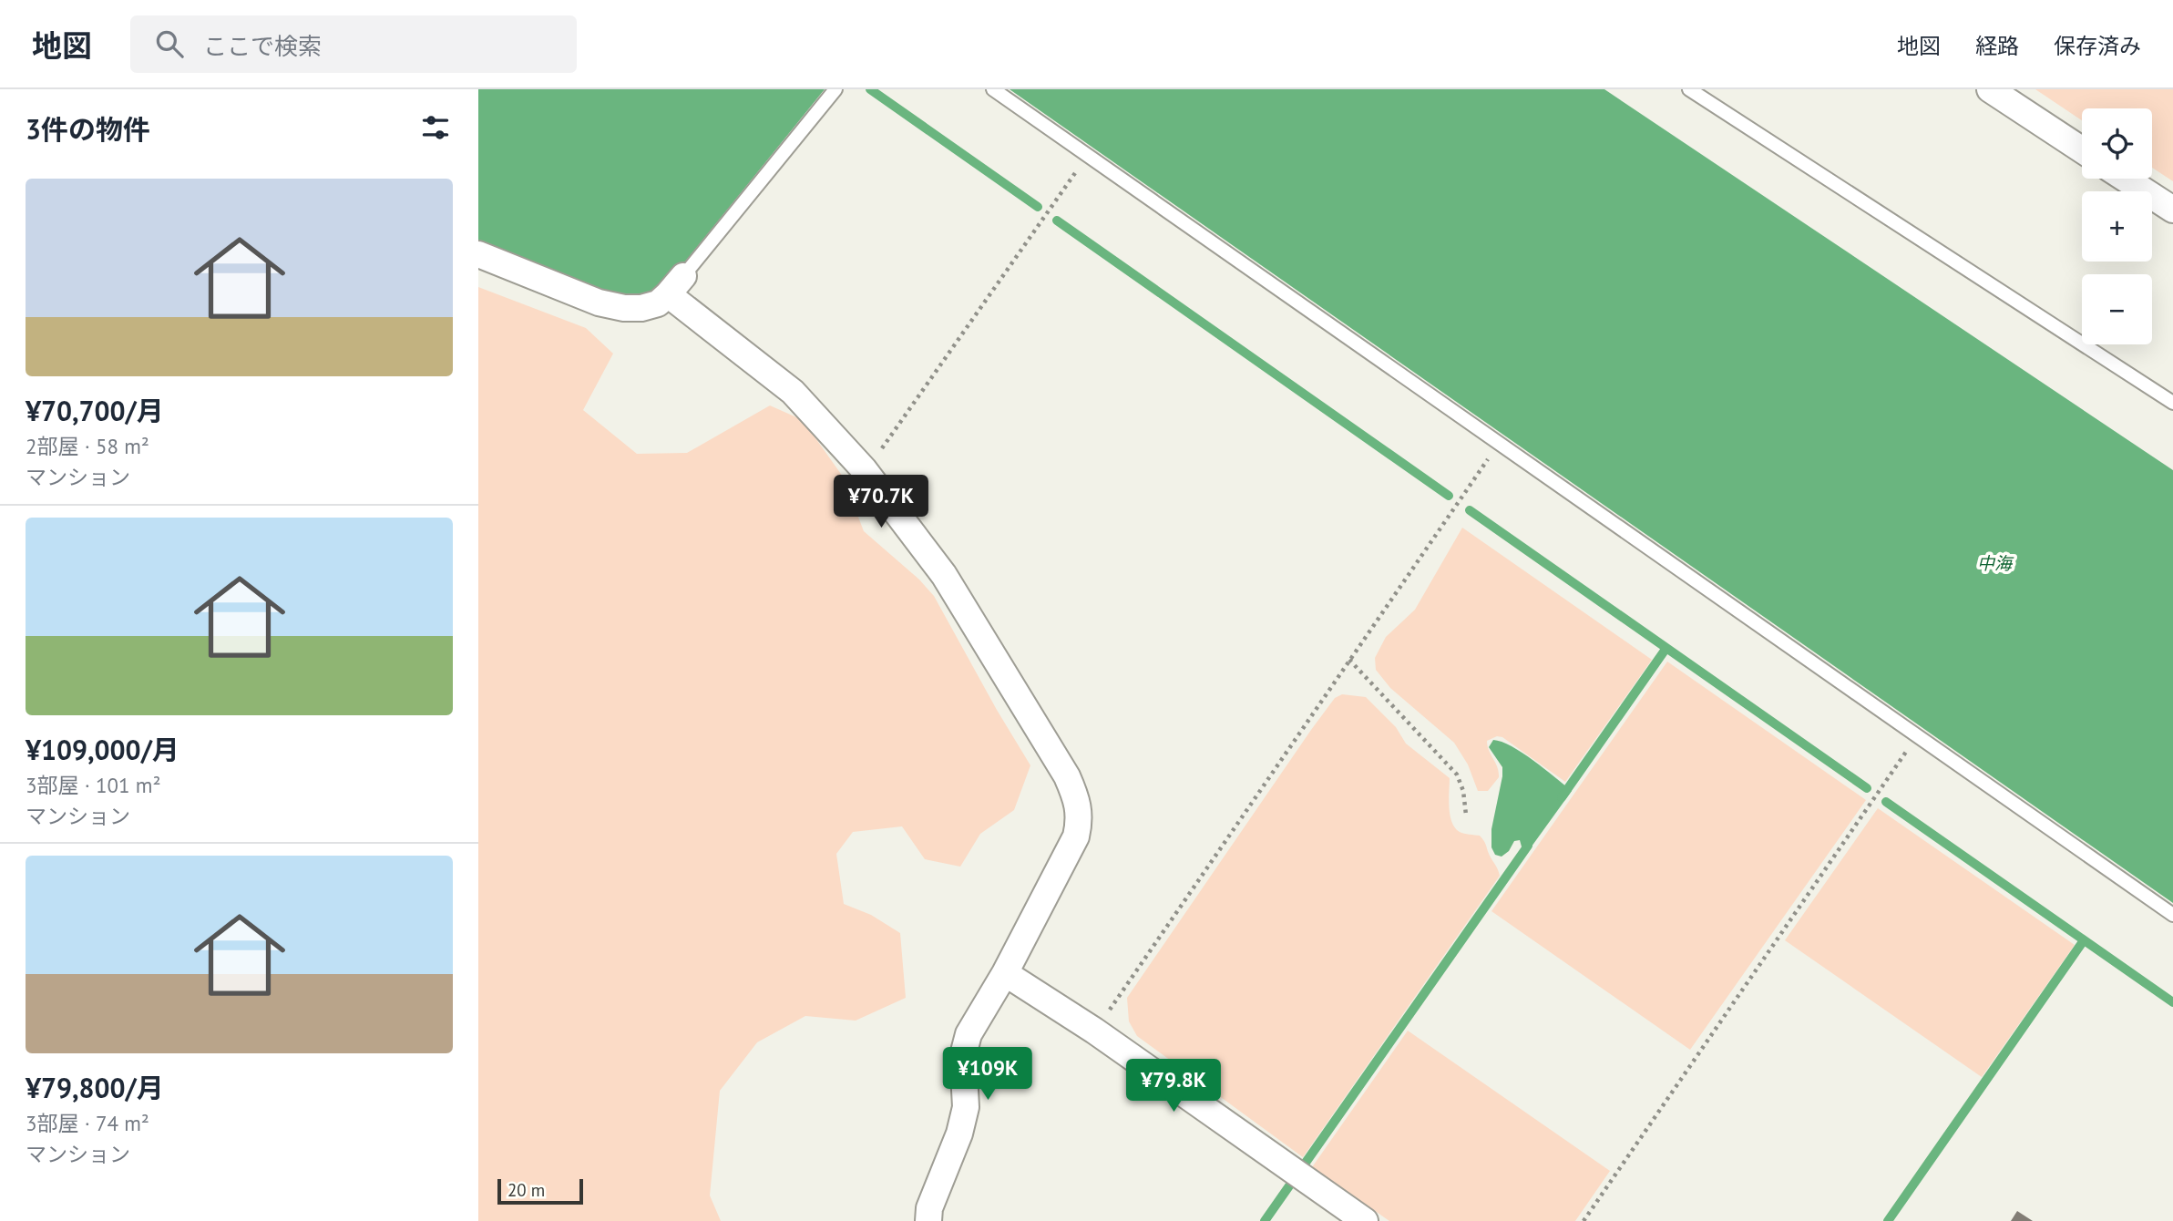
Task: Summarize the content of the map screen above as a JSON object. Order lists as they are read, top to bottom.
{
  "water": ["中海"],
  "scale_bar": "20 m",
  "page": {
    "header": "地図",
    "search": "ここで検索",
    "nav": ["地図", "経路", "保存済み"],
    "heading": "3件の物件",
    "map_buttons": ["+", "−"],
    "list": [
      {
        "name": "¥70,700/月",
        "note": "2部屋 · 58 m² · マンション"
      },
      {
        "name": "¥109,000/月",
        "note": "3部屋 · 101 m² · マンション"
      },
      {
        "name": "¥79,800/月",
        "note": "3部屋 · 74 m² · マンション"
      }
    ],
    "price": ["¥70.7K", "¥109K", "¥79.8K"],
    "scale": "20 m"
  }
}
